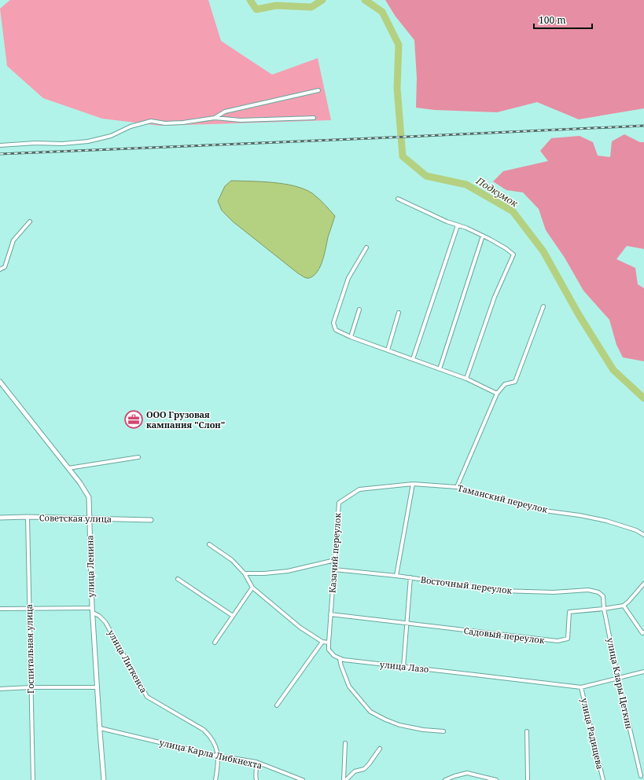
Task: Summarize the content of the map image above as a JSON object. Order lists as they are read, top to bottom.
{
  "streets": {
    "street": [
      "Таманский переулок",
      "Советская улица",
      "Казачий переулок",
      "улица Ленина",
      "Восточный переулок",
      "Садовый переулок",
      "Госпитальная улица",
      "улица Литкенса",
      "улица Лазо",
      "улица Клары Цеткин",
      "улица Радищева",
      "улица Карла Либкнехта"
    ]
  },
  "crossings": [
    ["Таманский переулок", "Казачий переулок"],
    ["Советская улица", "улица Ленина"],
    ["Советская улица", "Госпитальная улица"],
    ["Казачий переулок", "Восточный переулок"],
    ["Казачий переулок", "Садовый переулок"],
    ["улица Ленина", "улица Литкенса"],
    ["улица Ленина", "улица Карла Либкнехта"],
    ["Восточный переулок", "улица Клары Цеткин"],
    ["Садовый переулок", "улица Клары Цеткин"],
    ["улица Литкенса", "улица Карла Либкнехта"],
    ["улица Лазо", "улица Клары Цеткин"],
    ["улица Лазо", "улица Радищева"]
  ],
  "water": ["Подкумок"],
  "places": {
    "office": ["ООО Грузовая кампания \"Слон\""]
  },
  "scale_bar": "100 m"
}
